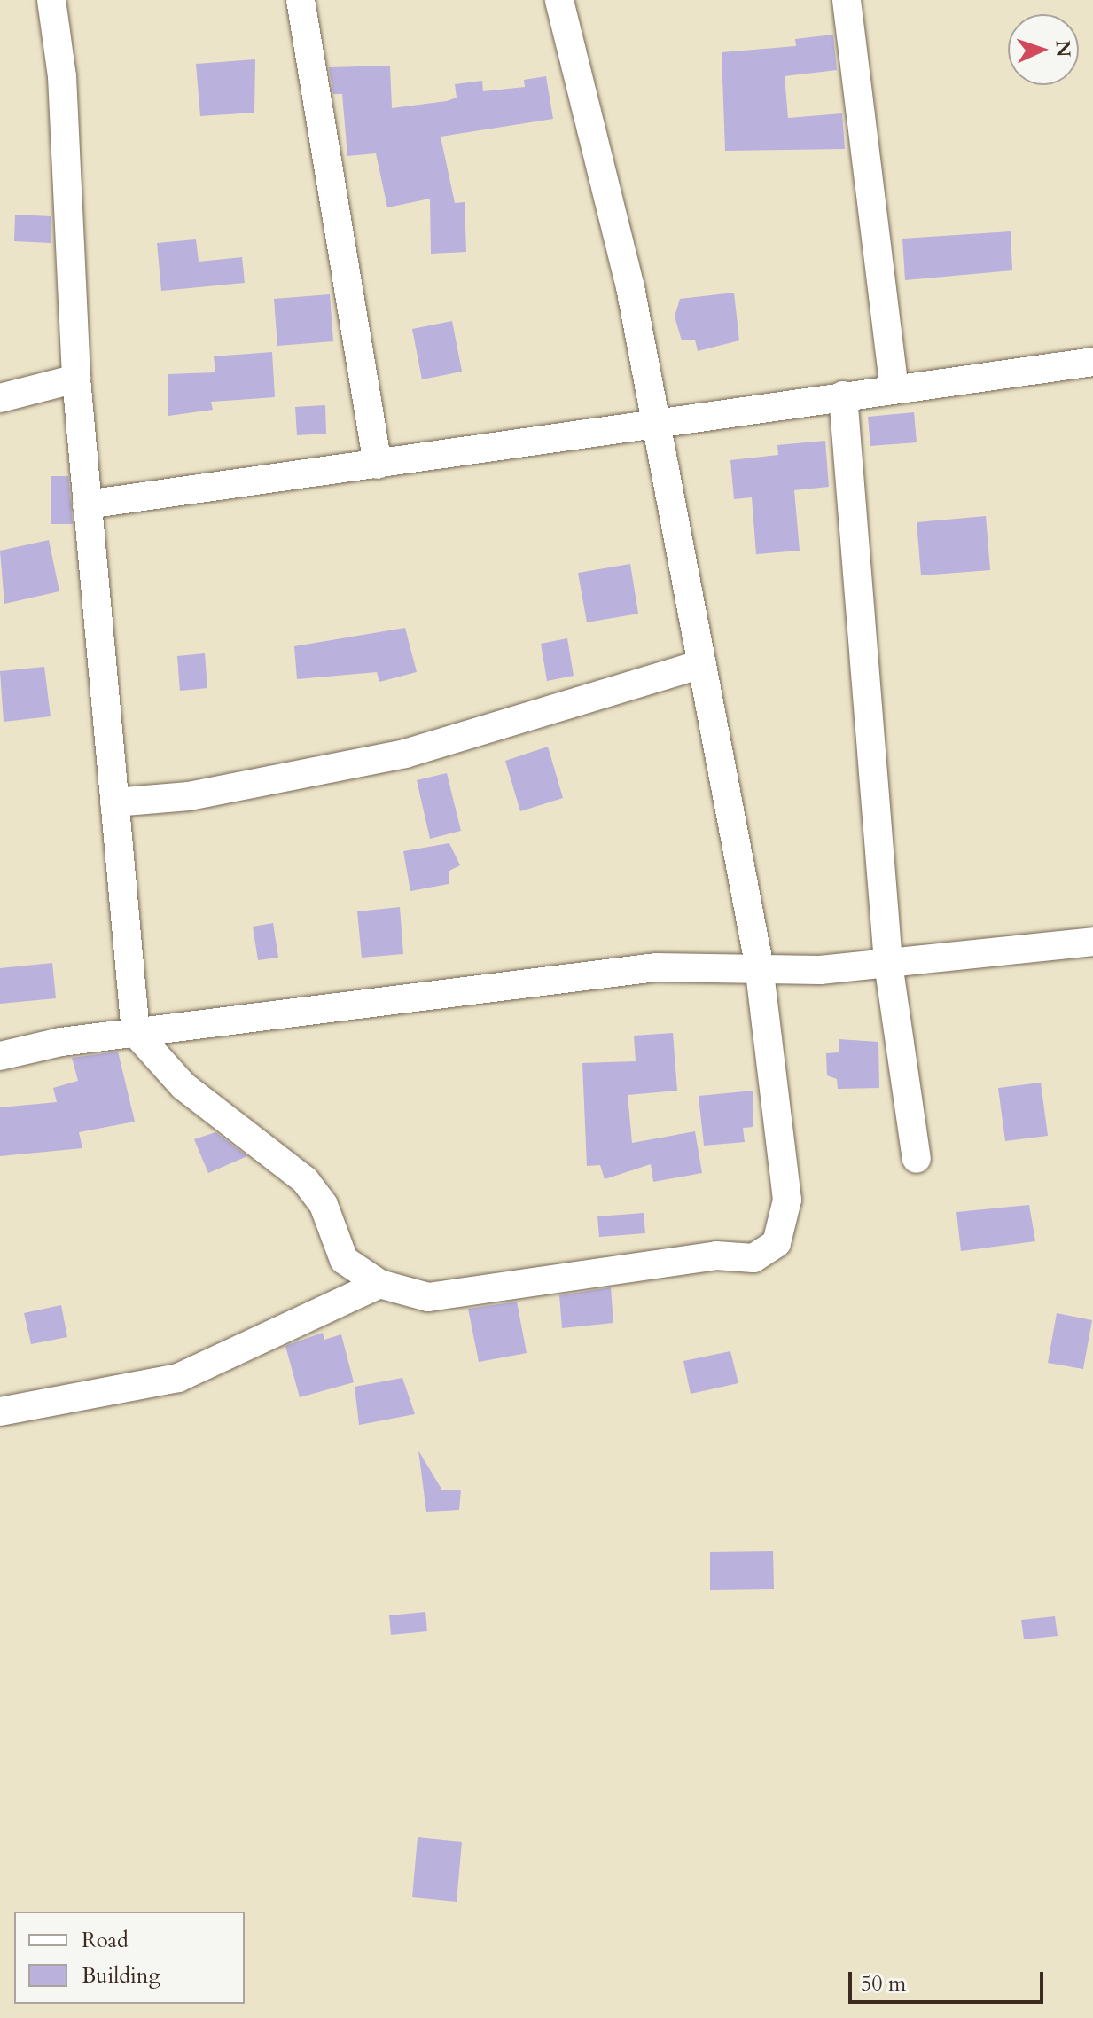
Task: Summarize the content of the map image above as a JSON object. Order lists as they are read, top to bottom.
{
  "legend": ["Road", "Building"],
  "scale_bar": "50 m",
  "north": "right"
}
